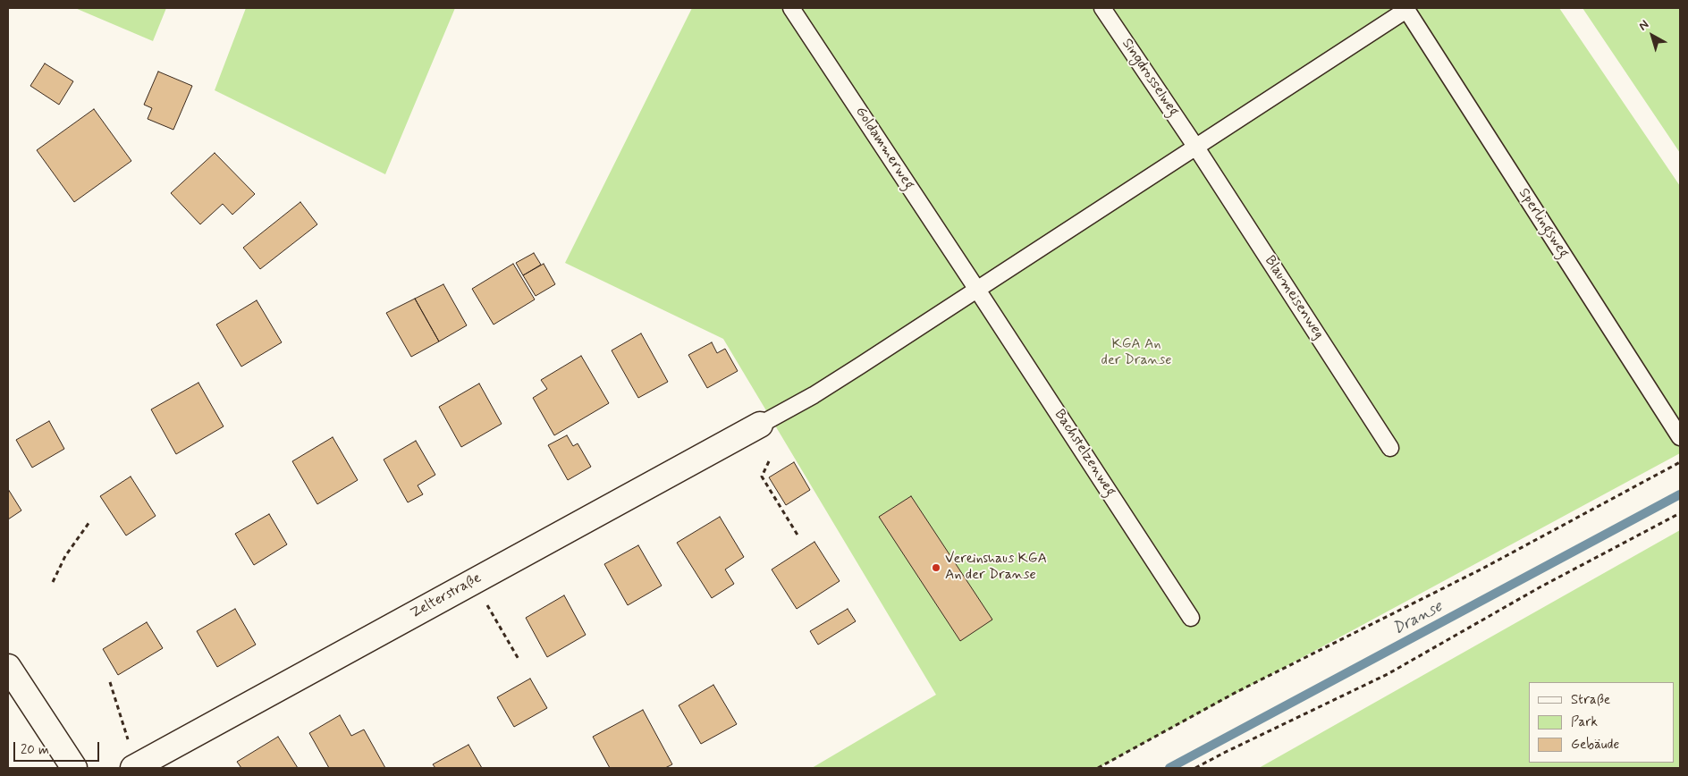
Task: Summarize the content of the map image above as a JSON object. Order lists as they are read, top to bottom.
{
  "streets": {
    "street": ["Zelterstraße"],
    "lane": [
      "Singdrosselweg",
      "Goldammerweg",
      "Sperlingsweg",
      "Blaumeisenweg",
      "Bachstelzenweg"
    ]
  },
  "crossings": [
    ["Singdrosselweg", "Blaumeisenweg"],
    ["Goldammerweg", "Bachstelzenweg"]
  ],
  "water": ["Dranse"],
  "parks": ["KGA An der Dranse"],
  "places": ["Vereinshaus KGA An der Dranse"],
  "legend": ["Straße", "Park", "Gebäude"],
  "scale_bar": "20 m",
  "north": "top left"
}
